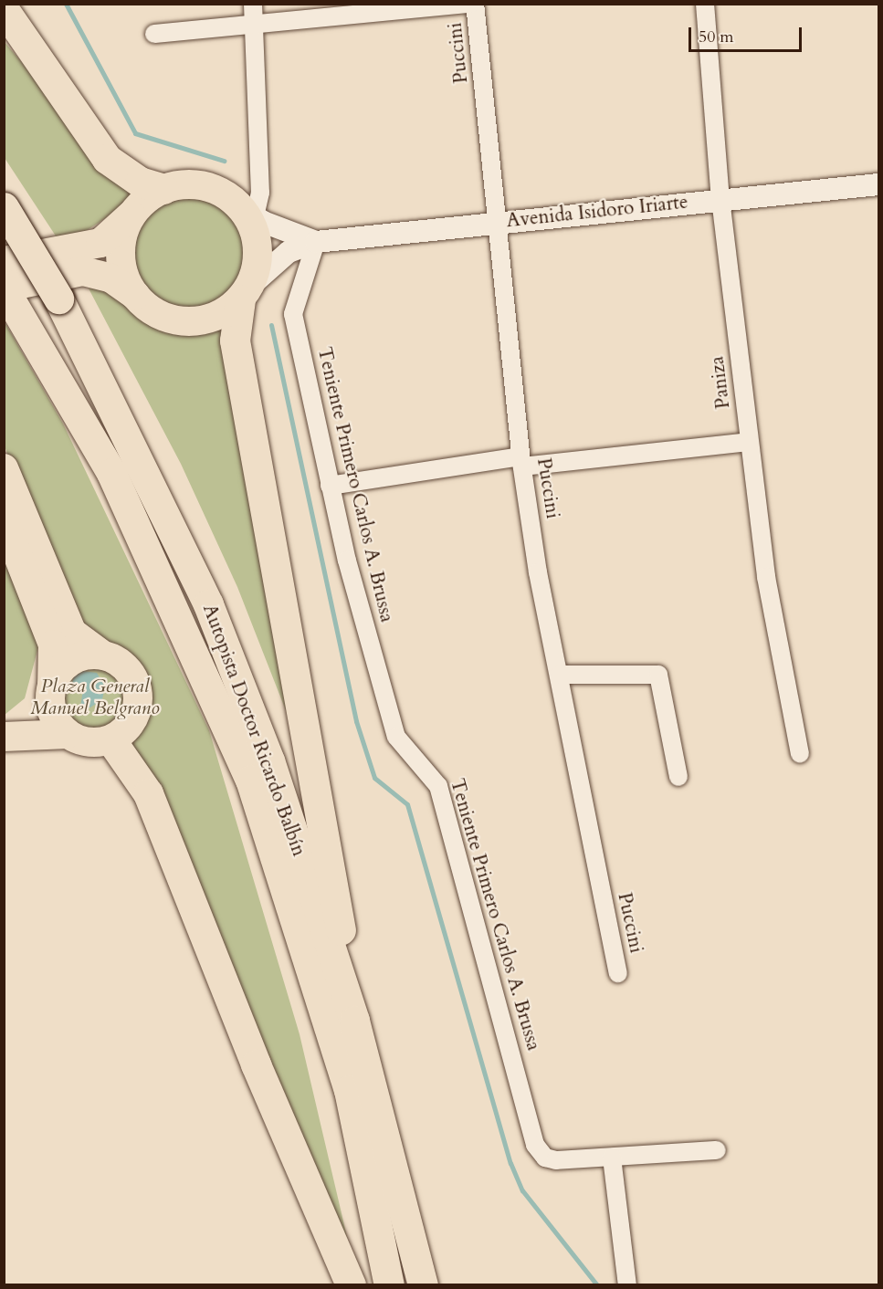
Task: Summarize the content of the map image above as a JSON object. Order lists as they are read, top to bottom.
{
  "streets": {
    "highway": ["Autopista Doctor Ricardo Balbín"],
    "street": [
      "Puccini",
      "Avenida Isidoro Iriarte",
      "Paniza",
      "Teniente Primero Carlos A. Brussa"
    ]
  },
  "crossings": [
    ["Puccini", "Avenida Isidoro Iriarte"],
    ["Avenida Isidoro Iriarte", "Paniza"],
    ["Avenida Isidoro Iriarte", "Teniente Primero Carlos A. Brussa"]
  ],
  "parks": ["Plaza General Manuel Belgrano"],
  "scale_bar": "50 m"
}
